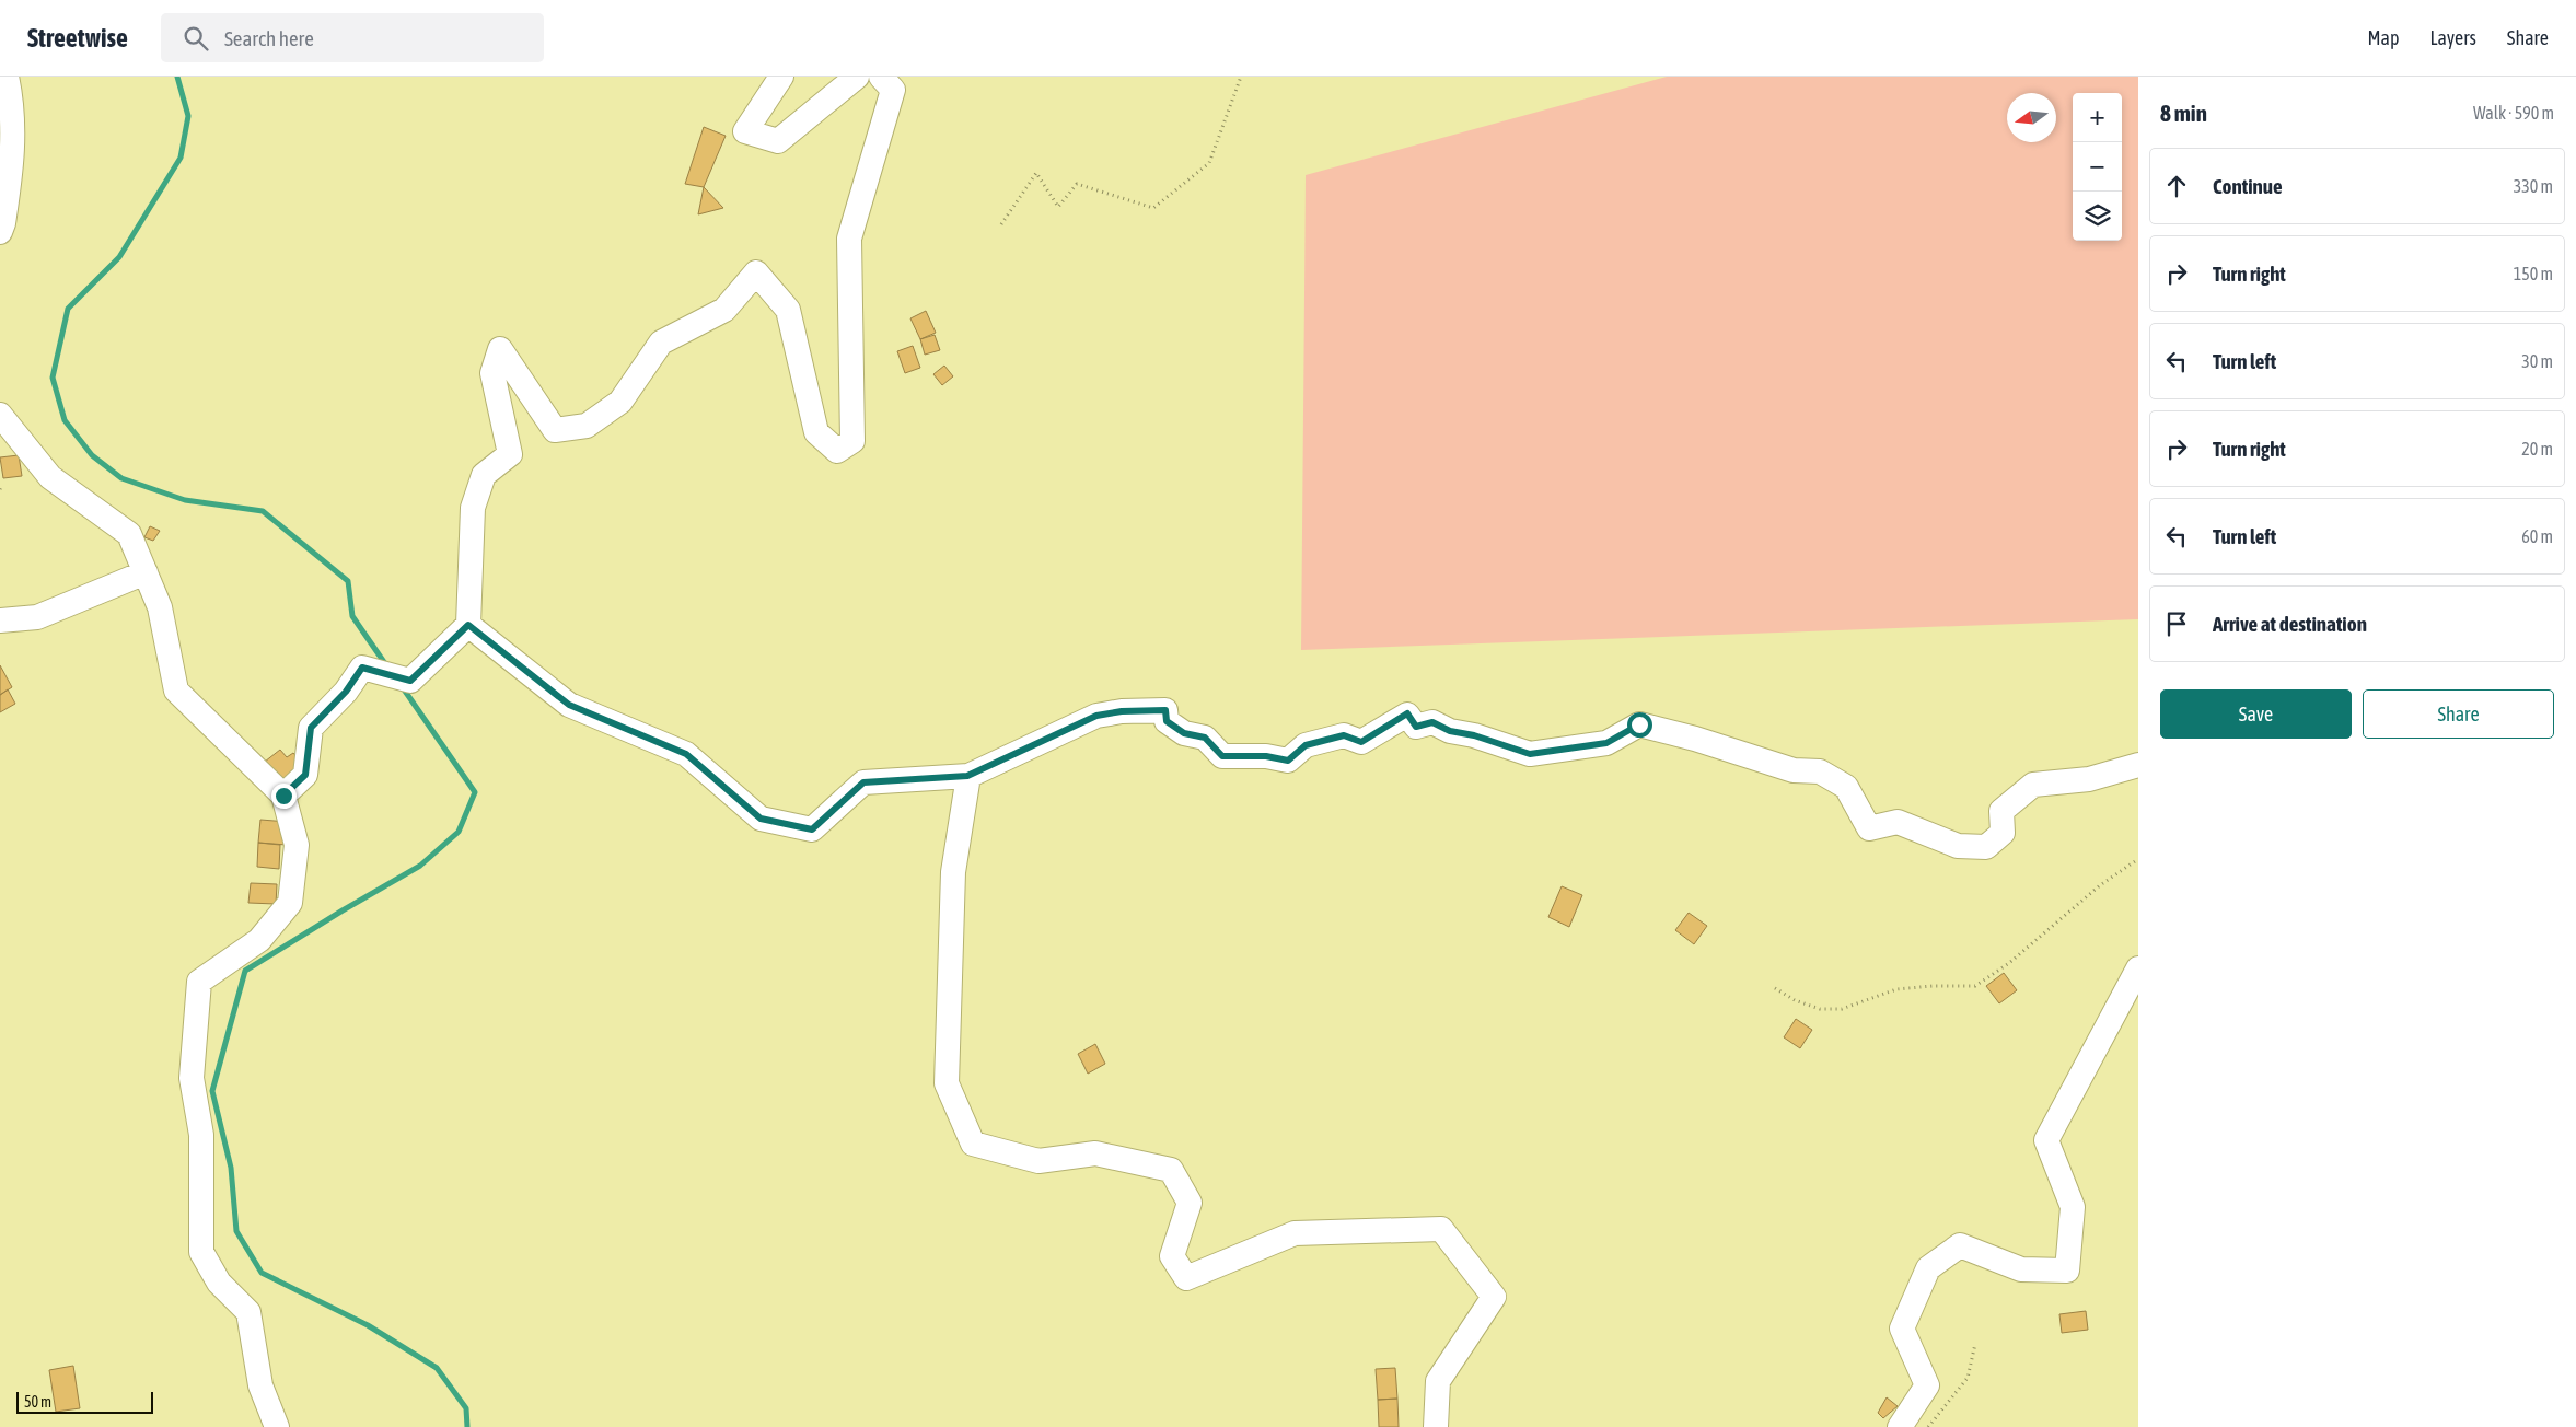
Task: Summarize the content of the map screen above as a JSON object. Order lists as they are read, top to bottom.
{
  "scale_bar": "50 m",
  "north": "left",
  "page": {
    "header": "Streetwise",
    "search": "Search here",
    "nav": ["Map", "Layers", "Share"],
    "heading": ["8 min", "Walk · 590 m"],
    "map_buttons": ["+", "−"],
    "list": [
      ["Continue", "330 m"],
      ["Turn right", "150 m"],
      ["Turn left", "30 m"],
      ["Turn right", "20 m"],
      ["Turn left", "60 m"],
      "Arrive at destination"
    ],
    "buttons": ["Save", "Share"],
    "scale": "50 m"
  }
}
